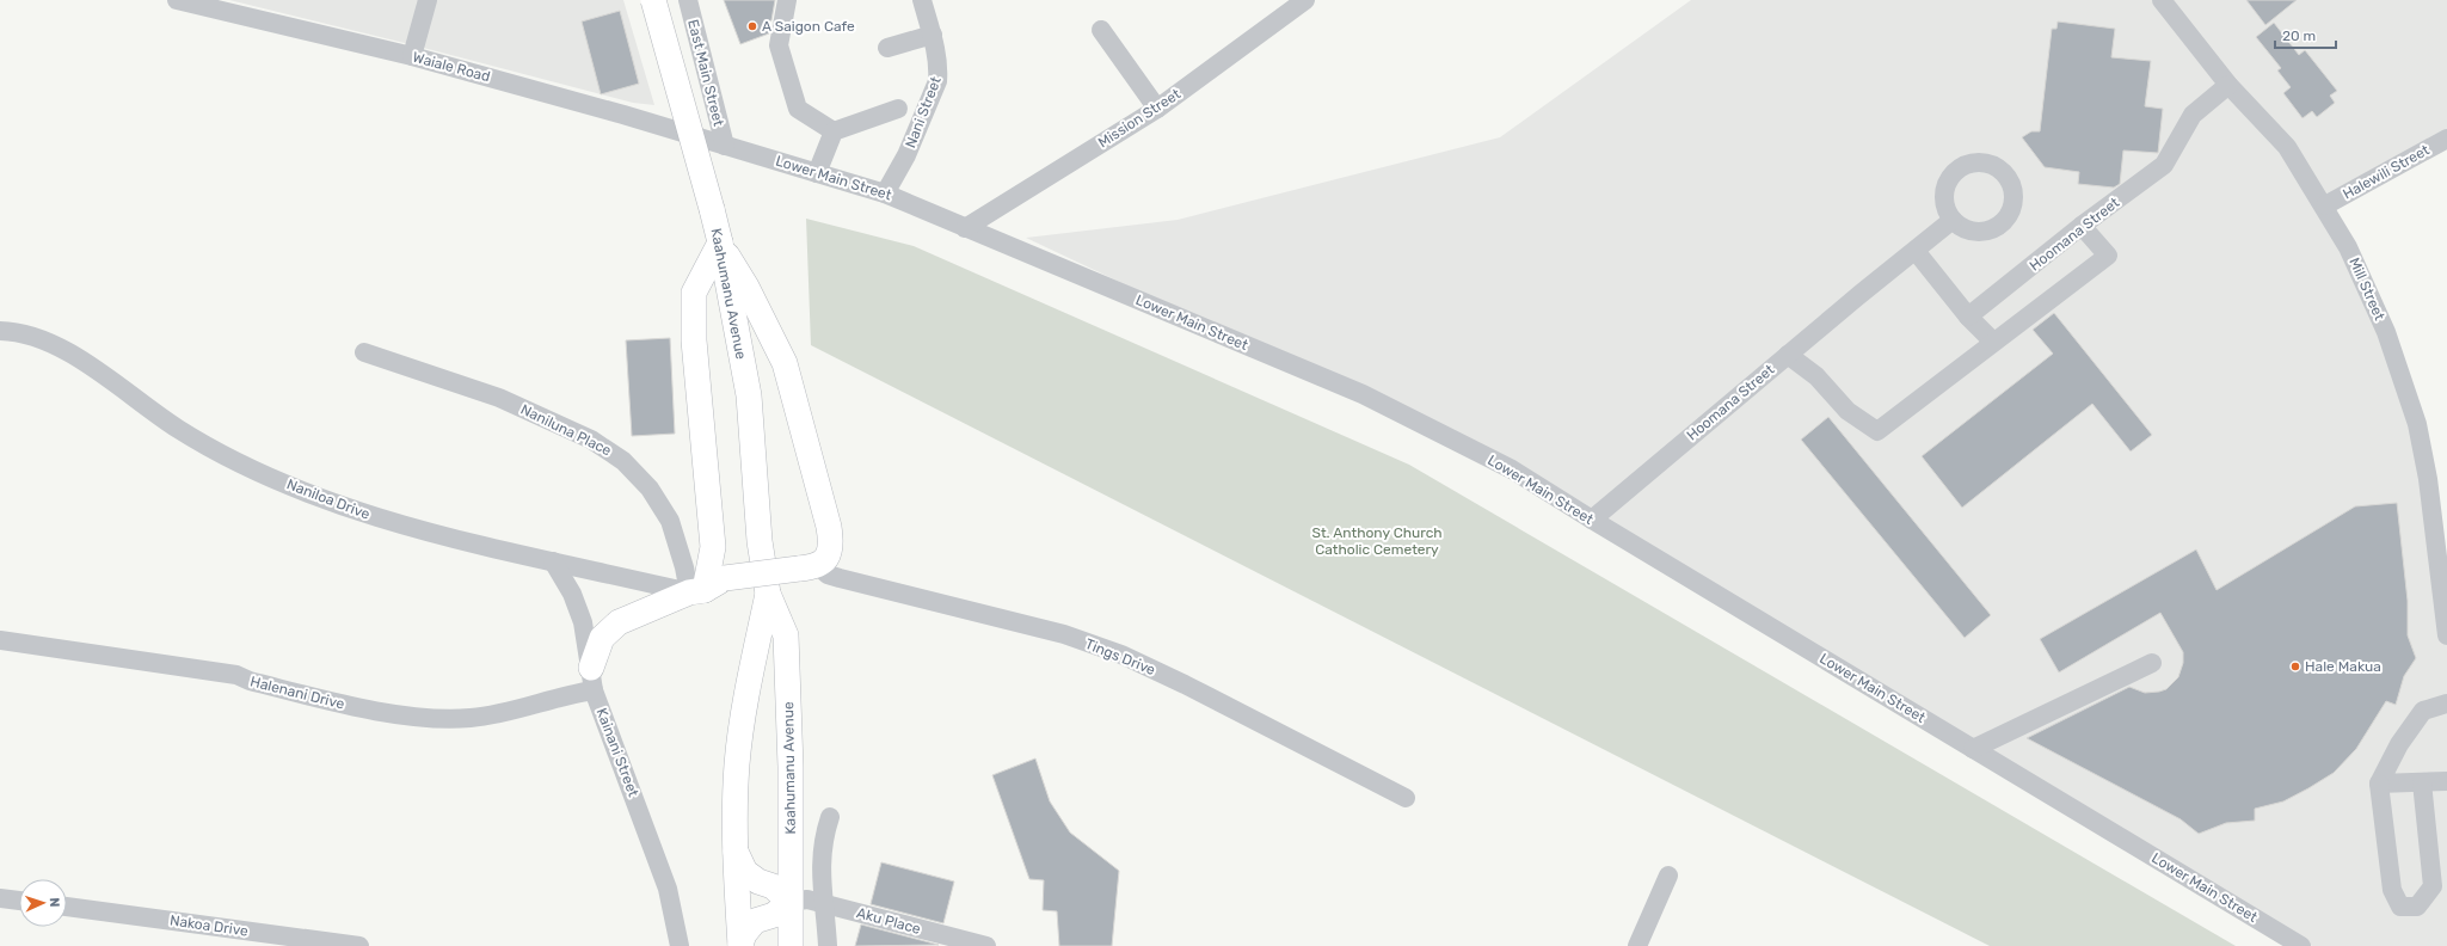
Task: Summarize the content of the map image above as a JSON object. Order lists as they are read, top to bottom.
{
  "streets": {
    "main road": ["Kaahumanu Avenue"],
    "street": [
      "Waiale Road",
      "East Main Street",
      "Nani Street",
      "Mission Street",
      "Halewili Street",
      "Lower Main Street",
      "Hoomana Street",
      "Mill Street",
      "Naniluna Place",
      "Naniloa Drive",
      "Tings Drive",
      "Halenani Drive",
      "Kainani Street",
      "Aku Place",
      "Nakoa Drive"
    ]
  },
  "crossings": [
    ["Waiale Road", "East Main Street"],
    ["Waiale Road", "Lower Main Street"],
    ["East Main Street", "Lower Main Street"],
    ["Nani Street", "Lower Main Street"],
    ["Mission Street", "Lower Main Street"],
    ["Halewili Street", "Mill Street"],
    ["Lower Main Street", "Hoomana Street"],
    ["Hoomana Street", "Mill Street"],
    ["Kaahumanu Avenue", "Aku Place"],
    ["Naniluna Place", "Naniloa Drive"],
    ["Naniloa Drive", "Kainani Street"],
    ["Halenani Drive", "Kainani Street"]
  ],
  "parks": ["St. Anthony Church Catholic Cemetery"],
  "places": ["A Saigon Cafe", "Hale Makua"],
  "scale_bar": "20 m",
  "north": "right"
}
